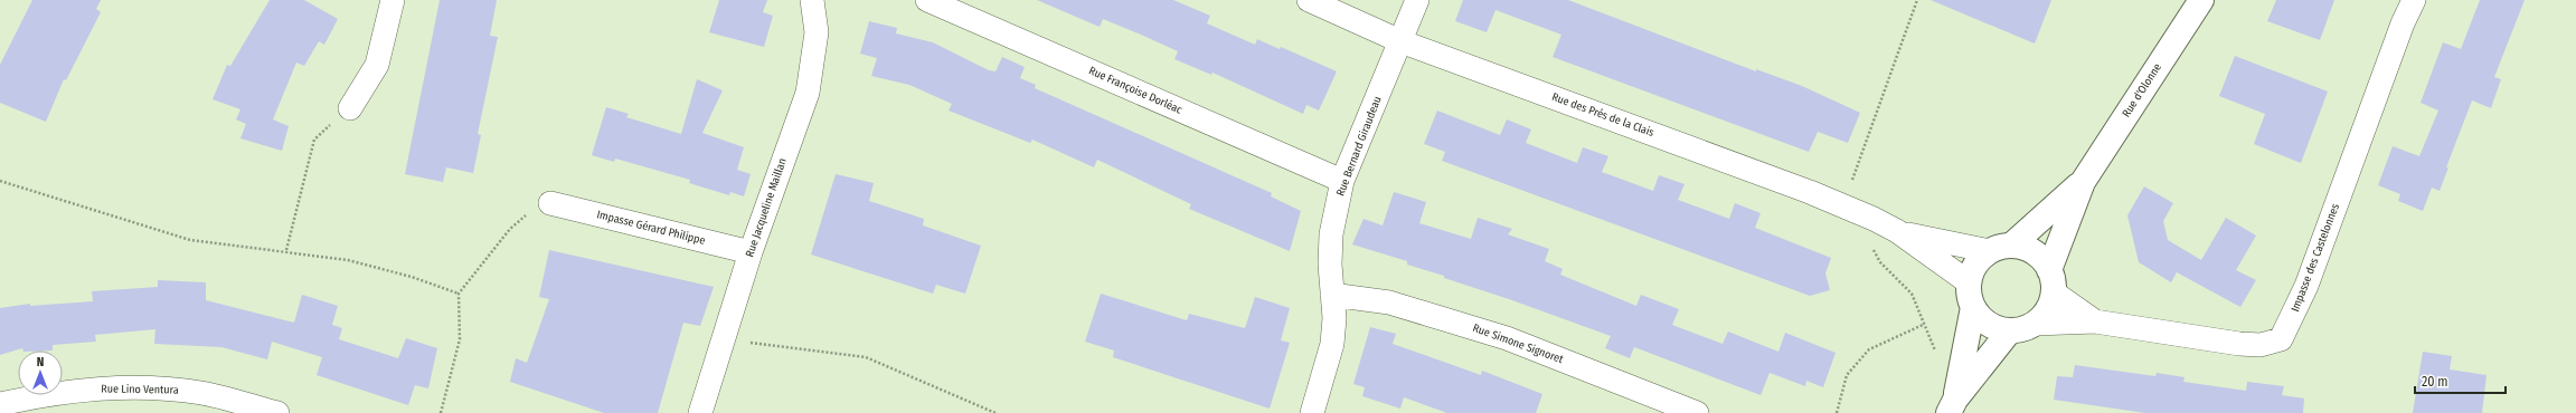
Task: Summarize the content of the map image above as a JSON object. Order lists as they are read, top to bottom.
{
  "streets": {
    "street": [
      "Rue Françoise Dorléac",
      "Rue d'Olonne",
      "Rue des Prés de la Clais",
      "Rue Bernard Giraudeau",
      "Rue Jacqueline Maillan",
      "Impasse Gérard Philippe",
      "Impasse des Castelonnes",
      "Rue Simone Signoret",
      "Rue Lino Ventura"
    ]
  },
  "crossings": [
    ["Rue Françoise Dorléac", "Rue Bernard Giraudeau"],
    ["Rue d'Olonne", "Rue des Prés de la Clais"],
    ["Rue d'Olonne", "Impasse des Castelonnes"],
    ["Rue des Prés de la Clais", "Rue Bernard Giraudeau"],
    ["Rue des Prés de la Clais", "Impasse des Castelonnes"],
    ["Rue Bernard Giraudeau", "Rue Simone Signoret"],
    ["Rue Jacqueline Maillan", "Impasse Gérard Philippe"]
  ],
  "scale_bar": "20 m",
  "north": "top"
}
